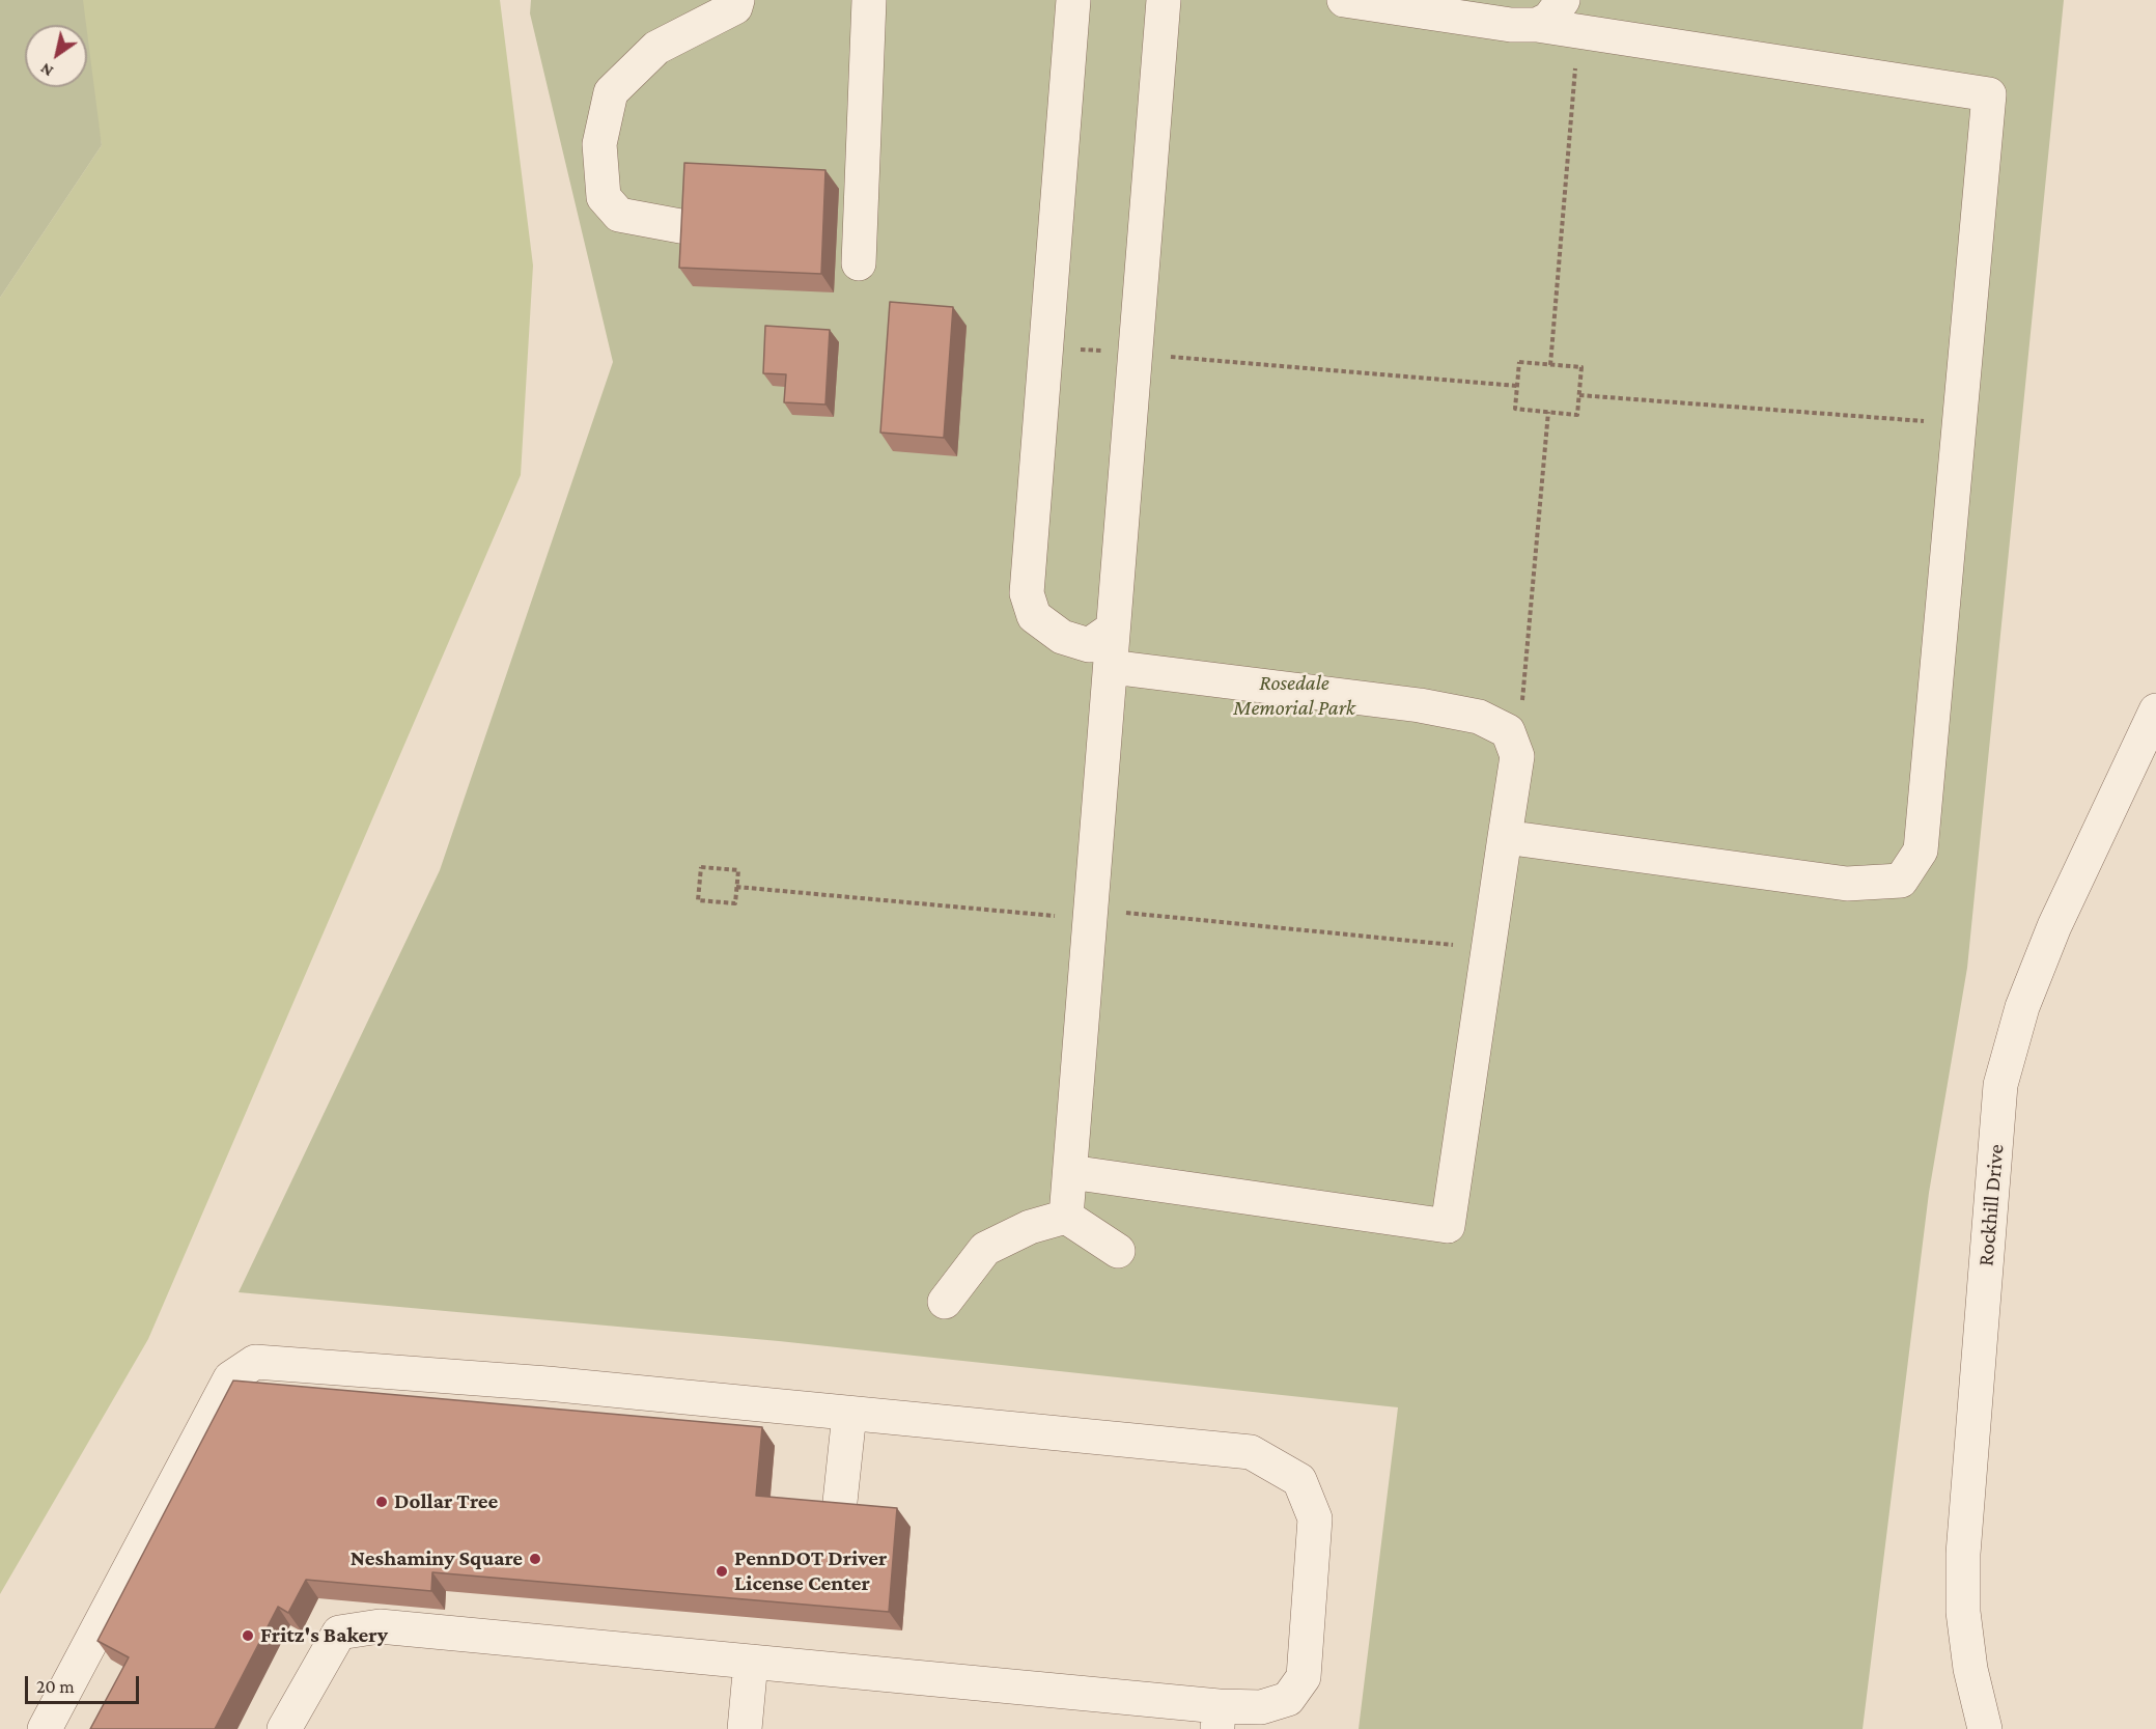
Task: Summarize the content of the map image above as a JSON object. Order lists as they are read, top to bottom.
{
  "streets": {
    "street": ["Rockhill Drive"]
  },
  "parks": ["Rosedale Memorial Park"],
  "places": [
    "Dollar Tree",
    "Neshaminy Square",
    "PennDOT Driver License Center",
    "Fritz's Bakery"
  ],
  "scale_bar": "20 m",
  "north": "bottom left"
}
